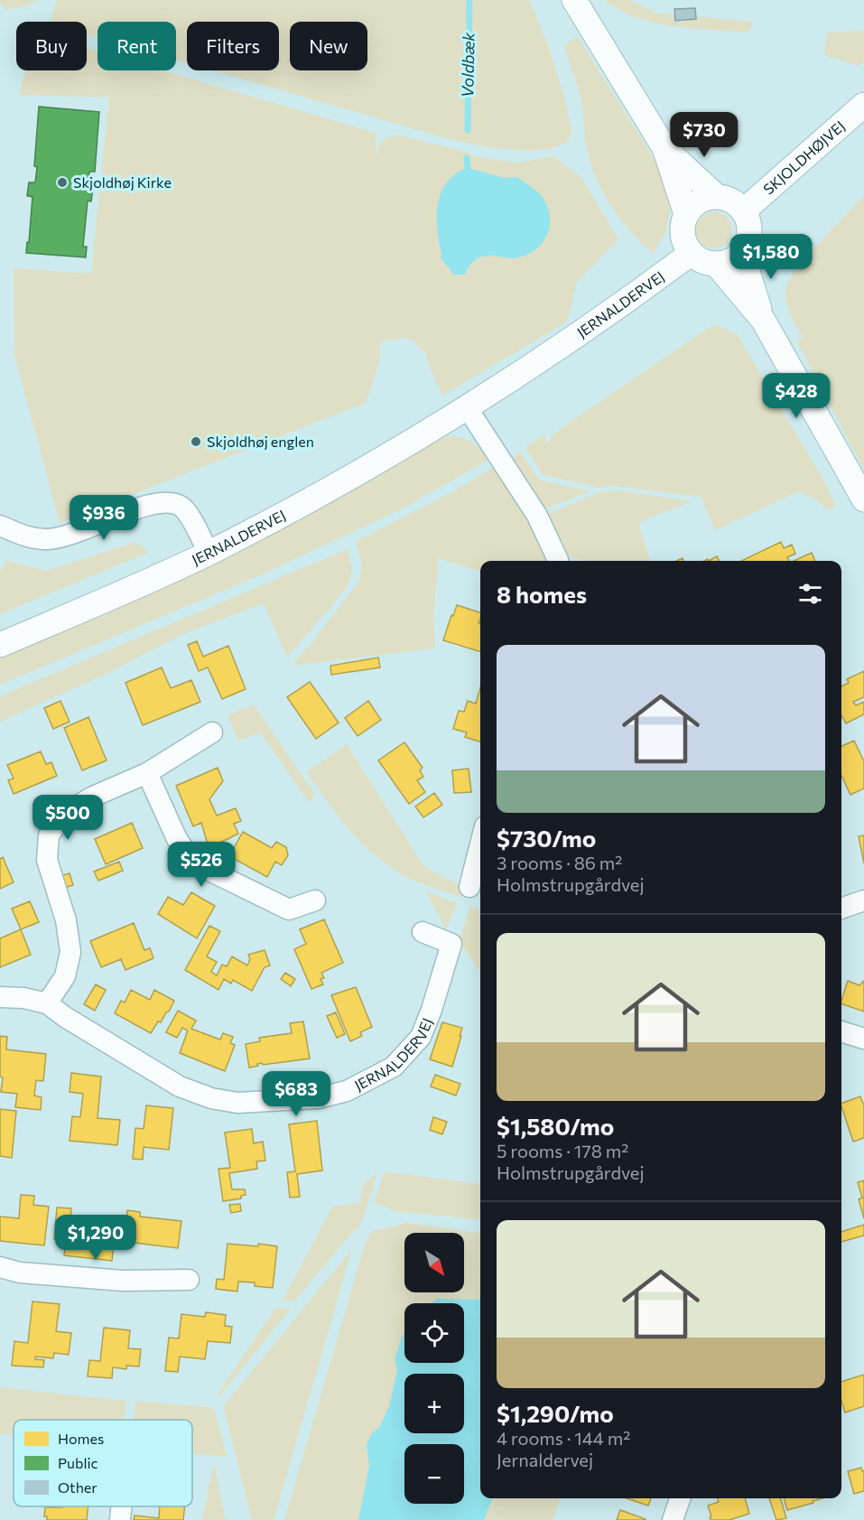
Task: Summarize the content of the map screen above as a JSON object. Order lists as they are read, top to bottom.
{
  "streets": {
    "street": ["SKJOLDHØJVEJ", "JERNALDERVEJ"]
  },
  "crossings": [
    ["SKJOLDHØJVEJ", "JERNALDERVEJ"]
  ],
  "water": ["Voldbæk"],
  "places": ["Skjoldhøj Kirke", "Skjoldhøj englen"],
  "legend": ["Homes", "Public", "Other"],
  "north": "bottom right",
  "page": {
    "chip": [
      "Buy",
      "Rent",
      "Filters",
      "New"
    ],
    "price": [
      "$730",
      "$1,580",
      "$428",
      "$936",
      "$500",
      "$526",
      "$683",
      "$1,290"
    ],
    "heading": "8 homes",
    "list": [
      {
        "name": "$730/mo",
        "note": "3 rooms · 86 m² · Holmstrupgårdvej"
      },
      {
        "name": "$1,580/mo",
        "note": "5 rooms · 178 m² · Holmstrupgårdvej"
      },
      {
        "name": "$1,290/mo",
        "note": "4 rooms · 144 m² · Jernaldervej"
      }
    ],
    "map_buttons": ["+", "−"]
  }
}
